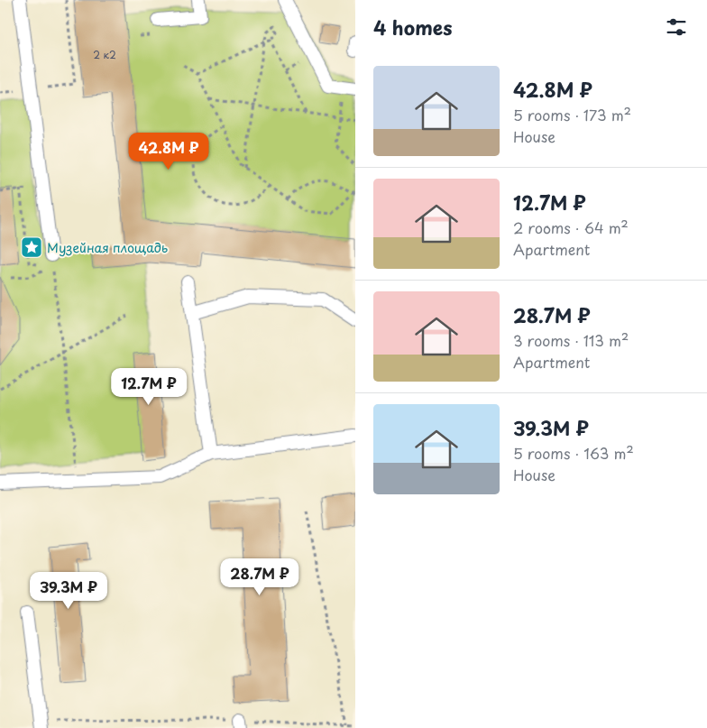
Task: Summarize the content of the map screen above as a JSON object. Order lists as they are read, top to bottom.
{
  "places": {
    "place": ["Музейная площадь"]
  },
  "house_numbers": ["2 к2"],
  "page": {
    "heading": "4 homes",
    "list": [
      {
        "name": "42.8M ₽",
        "note": "5 rooms · 173 m² · House"
      },
      {
        "name": "12.7M ₽",
        "note": "2 rooms · 64 m² · Apartment"
      },
      {
        "name": "28.7M ₽",
        "note": "3 rooms · 113 m² · Apartment"
      },
      {
        "name": "39.3M ₽",
        "note": "5 rooms · 163 m² · House"
      }
    ],
    "price": [
      "42.8M ₽",
      "12.7M ₽",
      "28.7M ₽",
      "39.3M ₽"
    ]
  }
}
